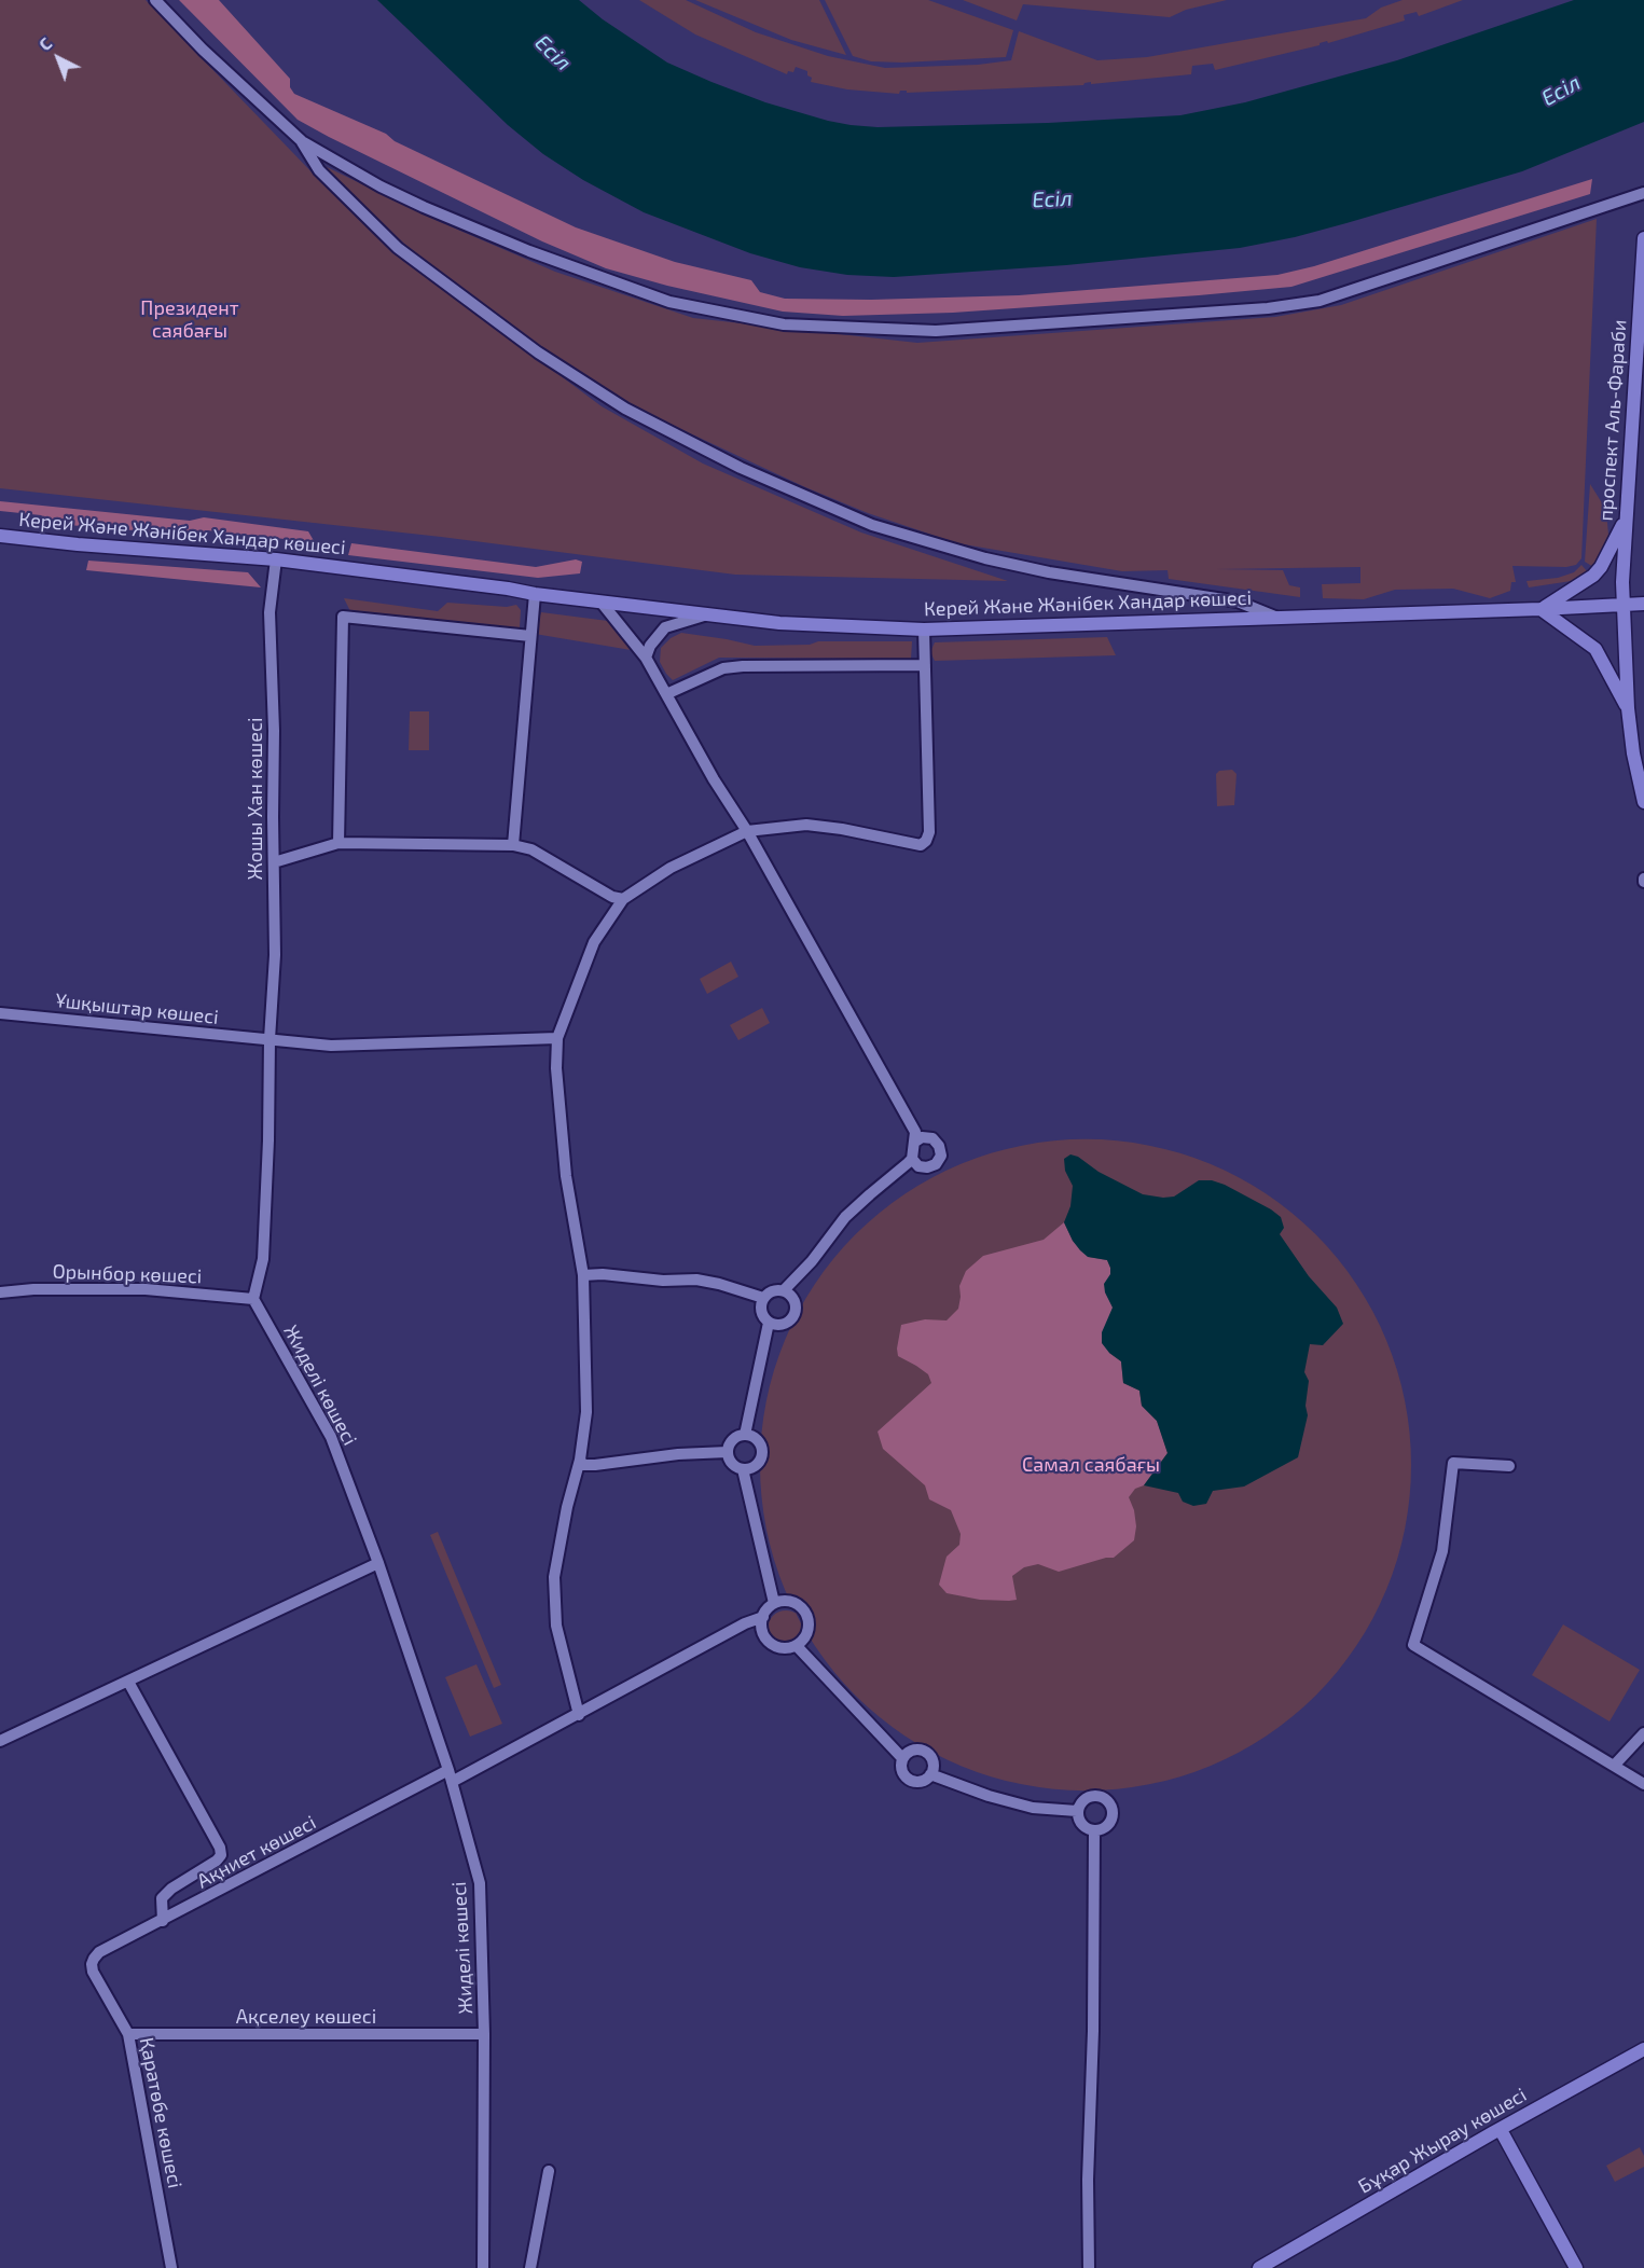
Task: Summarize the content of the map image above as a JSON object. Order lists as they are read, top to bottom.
{
  "streets": {
    "main road": ["проспект Аль-Фараби", "Керей Және Жәнібек Хандар көшесі", "Бұқар Жырау көшесі"],
    "street": [
      "Жошы Хан көшесі",
      "Ұшқыштар көшесі",
      "Орынбор көшесі",
      "Жиделі көшесі",
      "Ақниет көшесі",
      "Ақселеу көшесі",
      "Қаратөбе көшесі"
    ]
  },
  "crossings": [
    ["проспект Аль-Фараби", "Керей Және Жәнібек Хандар көшесі"],
    ["Керей Және Жәнібек Хандар көшесі", "Жошы Хан көшесі"],
    ["Жошы Хан көшесі", "Ұшқыштар көшесі"],
    ["Жошы Хан көшесі", "Орынбор көшесі"],
    ["Жошы Хан көшесі", "Жиделі көшесі"],
    ["Орынбор көшесі", "Жиделі көшесі"],
    ["Жиделі көшесі", "Ақниет көшесі"],
    ["Жиделі көшесі", "Ақселеу көшесі"],
    ["Ақниет көшесі", "Қаратөбе көшесі"],
    ["Ақселеу көшесі", "Қаратөбе көшесі"]
  ],
  "water": ["Есіл"],
  "parks": ["Президент саябағы", "Самал саябағы"],
  "north": "top left"
}
